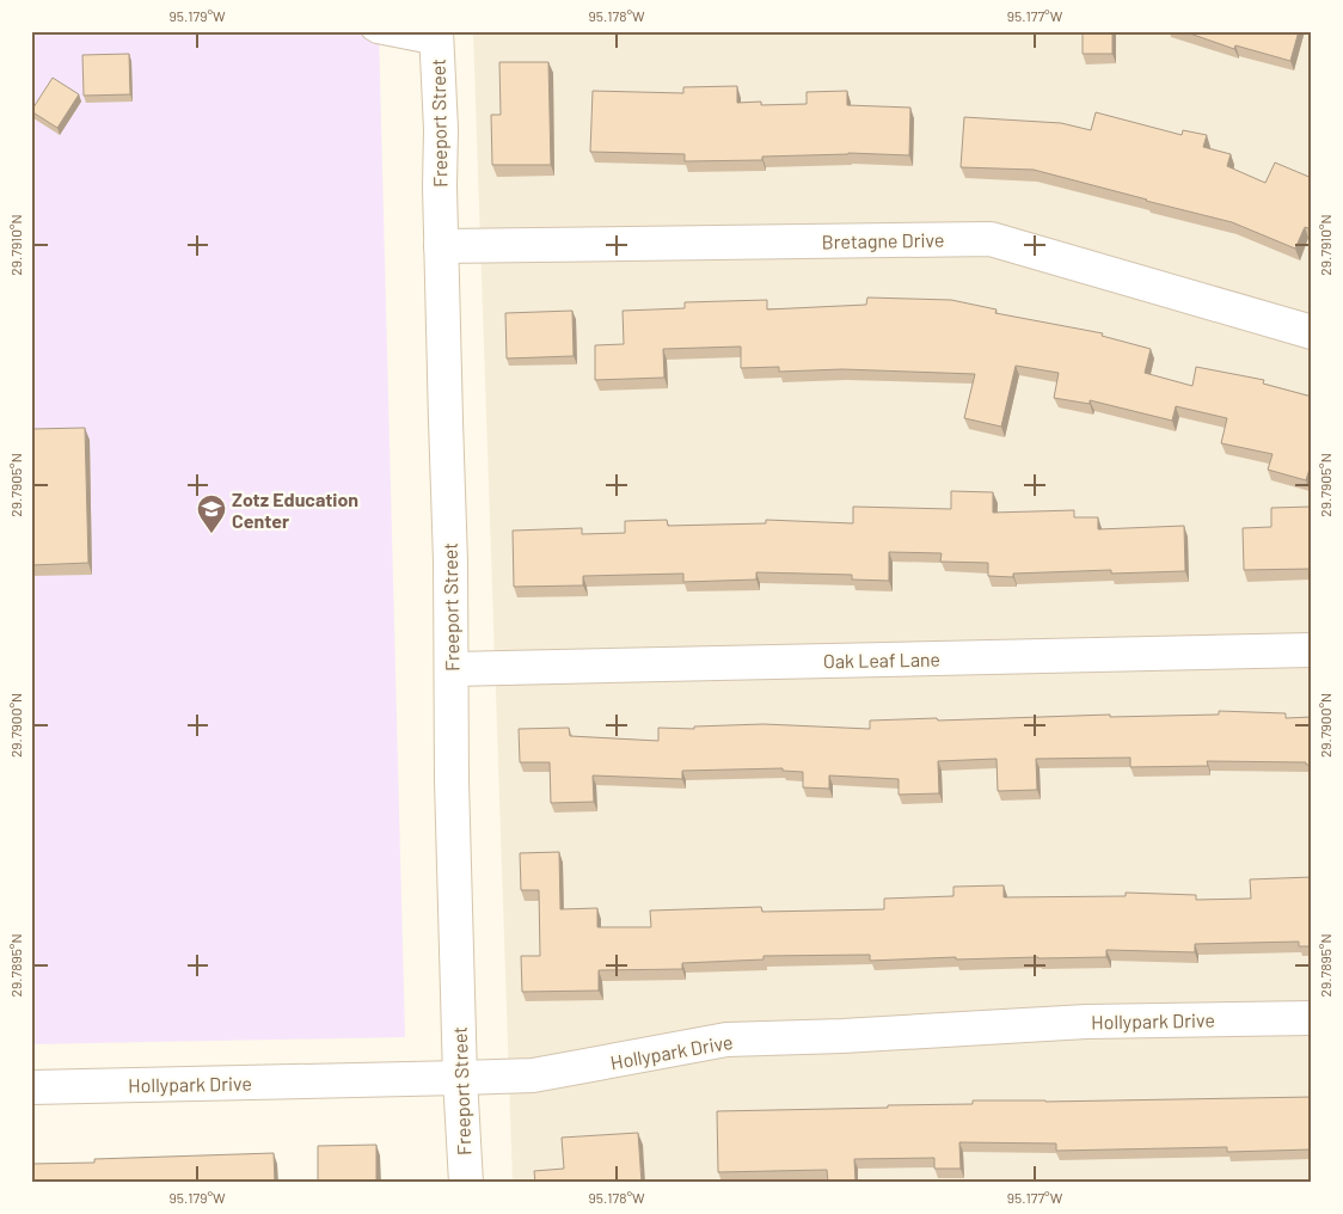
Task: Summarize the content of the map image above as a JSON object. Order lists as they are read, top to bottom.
{
  "streets": {
    "street": [
      "Freeport Street",
      "Bretagne Drive",
      "Oak Leaf Lane",
      "Hollypark Drive"
    ]
  },
  "crossings": [
    ["Freeport Street", "Bretagne Drive"],
    ["Freeport Street", "Oak Leaf Lane"],
    ["Freeport Street", "Hollypark Drive"]
  ],
  "places": {
    "school or university": ["Zotz Education Center"]
  },
  "coordinates": [
    "95.179°W",
    "95.178°W",
    "95.177°W",
    "29.7910°N",
    "29.7905°N",
    "29.7900°N",
    "29.7895°N"
  ]
}
